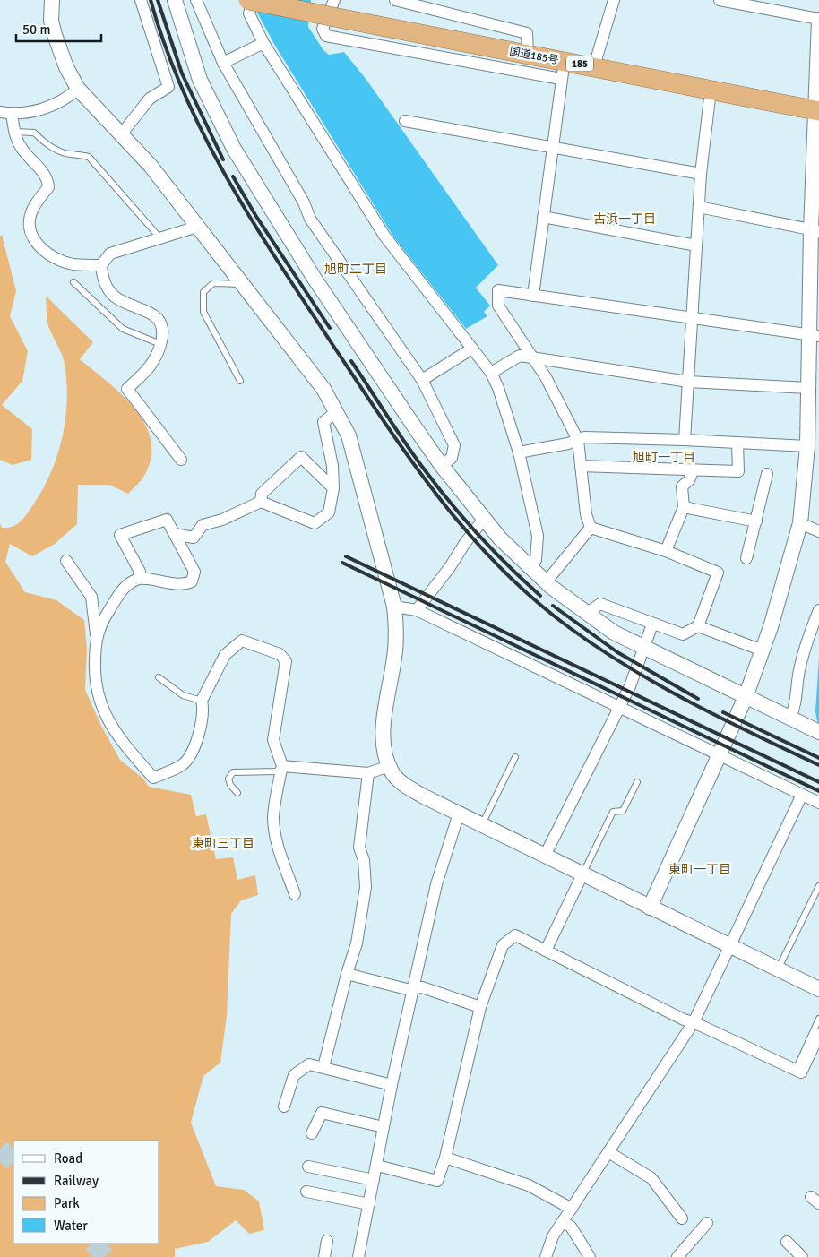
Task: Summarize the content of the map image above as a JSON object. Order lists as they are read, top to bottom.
{
  "streets": {
    "highway": ["国道185号", "185"]
  },
  "districts": [
    "古浜一丁目",
    "旭町二丁目",
    "旭町一丁目",
    "東町三丁目",
    "東町一丁目"
  ],
  "legend": [
    "Road",
    "Railway",
    "Park",
    "Water"
  ],
  "scale_bar": "50 m"
}
